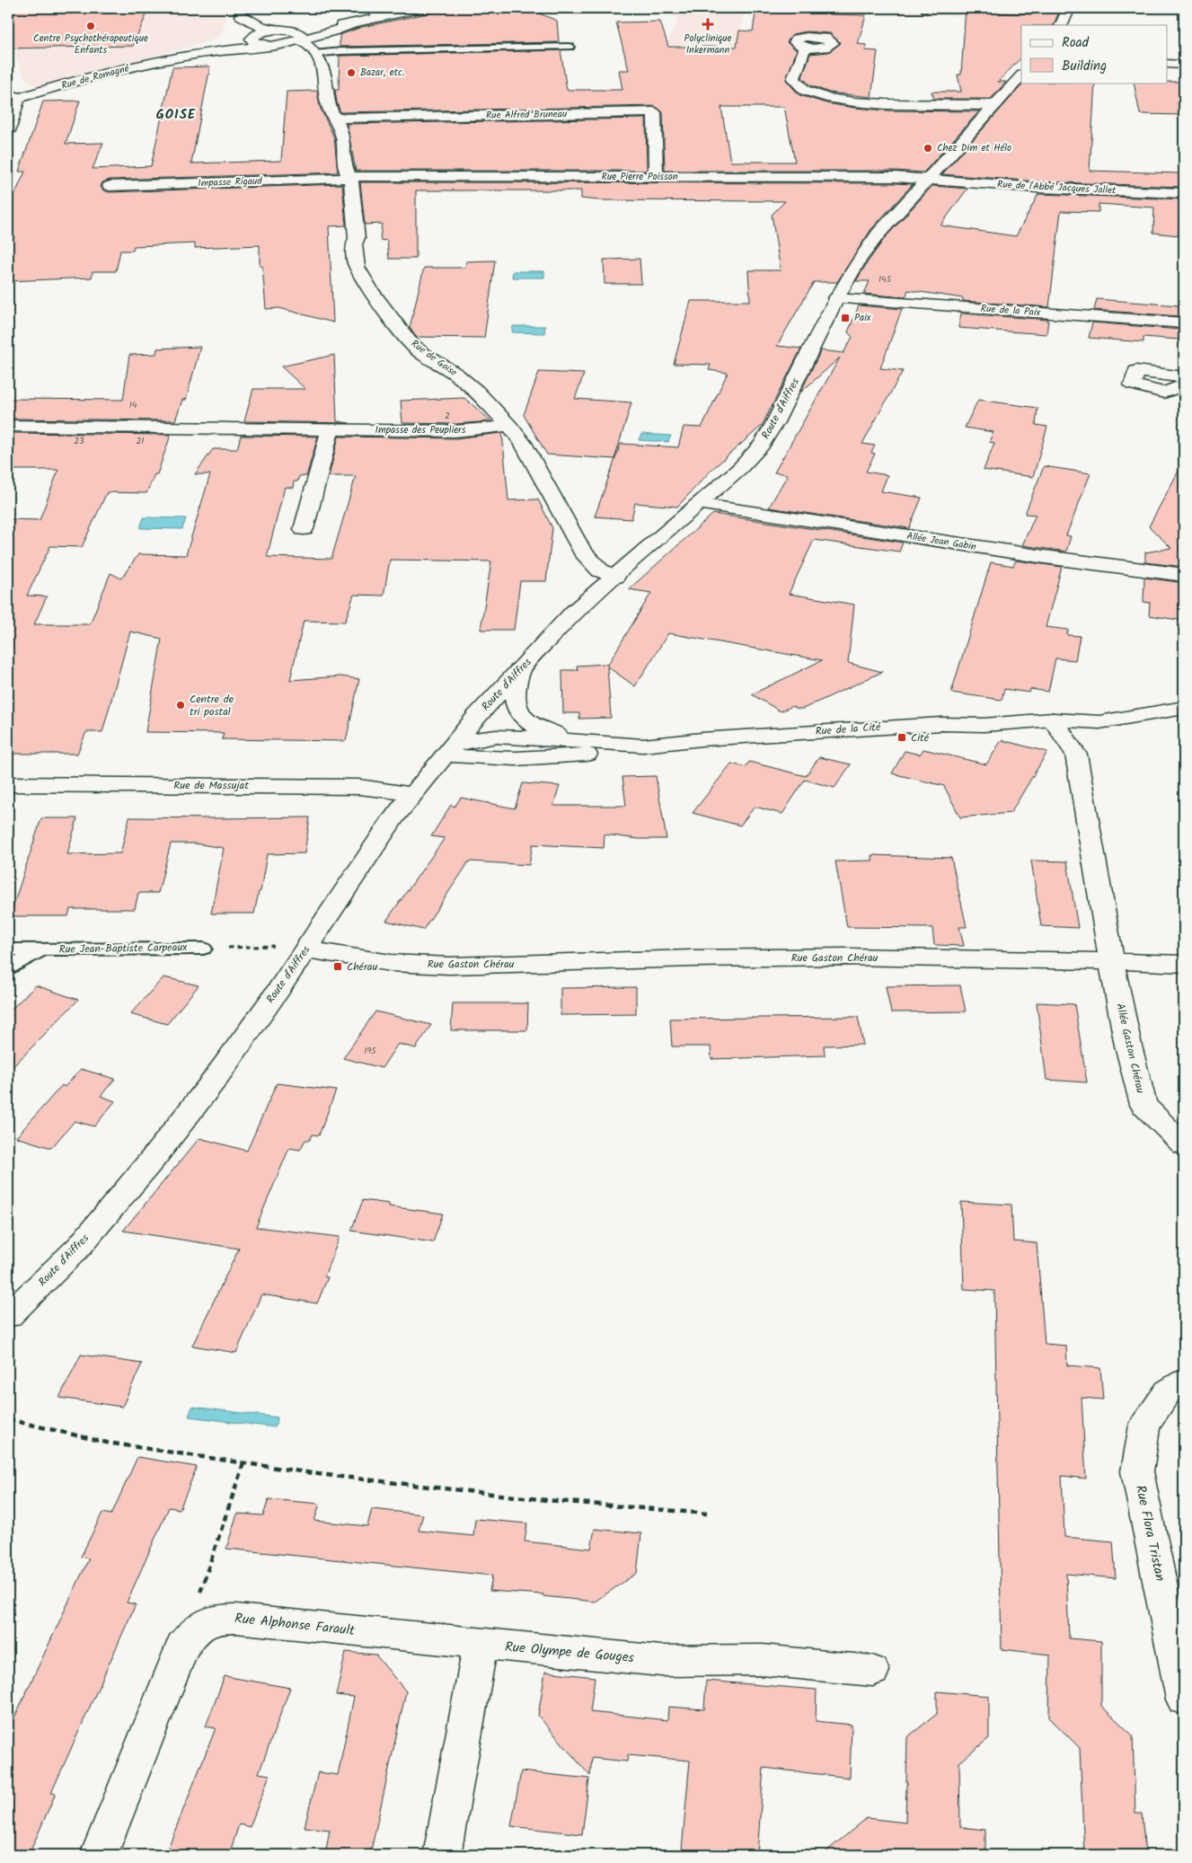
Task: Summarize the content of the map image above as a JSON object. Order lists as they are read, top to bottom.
{
  "streets": {
    "street": [
      "Rue de Romagné",
      "Rue Alfred Bruneau",
      "Rue Pierre Poisson",
      "Impasse Rigaud",
      "Rue de l'Abbé Jacques Jallet",
      "Rue de la Paix",
      "Rue de Goise",
      "Route d'Aiffres",
      "Impasse des Peupliers",
      "Allée Jean Gabin",
      "Rue de la Cité",
      "Rue de Massujat",
      "Rue Gaston Chérau",
      "Allée Gaston Chérau",
      "Rue Flora Tristan",
      "Rue Alphonse Farault",
      "Rue Olympe de Gouges"
    ],
    "lane": ["Rue Jean-Baptiste Carpeaux"]
  },
  "crossings": [
    ["Rue Alfred Bruneau", "Rue Pierre Poisson"],
    ["Rue Alfred Bruneau", "Rue de Goise"],
    ["Rue Pierre Poisson", "Impasse Rigaud"],
    ["Rue Pierre Poisson", "Rue de l'Abbé Jacques Jallet"],
    ["Rue Pierre Poisson", "Rue de Goise"],
    ["Rue Pierre Poisson", "Route d'Aiffres"],
    ["Impasse Rigaud", "Rue de Goise"],
    ["Rue de l'Abbé Jacques Jallet", "Route d'Aiffres"],
    ["Rue de la Paix", "Route d'Aiffres"],
    ["Rue de Goise", "Route d'Aiffres"],
    ["Rue de Goise", "Impasse des Peupliers"],
    ["Route d'Aiffres", "Allée Jean Gabin"],
    ["Route d'Aiffres", "Rue de la Cité"],
    ["Route d'Aiffres", "Rue de Massujat"],
    ["Route d'Aiffres", "Rue Gaston Chérau"],
    ["Rue Gaston Chérau", "Allée Gaston Chérau"],
    ["Rue Alphonse Farault", "Rue Olympe de Gouges"]
  ],
  "districts": ["GOISE"],
  "places": {
    "health": ["Polyclinique Inkermann"],
    "other": [
      "Centre Psychothérapeutique Enfants",
      "Bazar, etc.",
      "Chez Dim et Hélo",
      "Centre de tri postal"
    ],
    "transit": ["Paix", "Cité", "Chérau"]
  },
  "house_numbers": [
    "145",
    "14",
    "2",
    "23",
    "21",
    "195"
  ],
  "legend": ["Road", "Building"]
}
